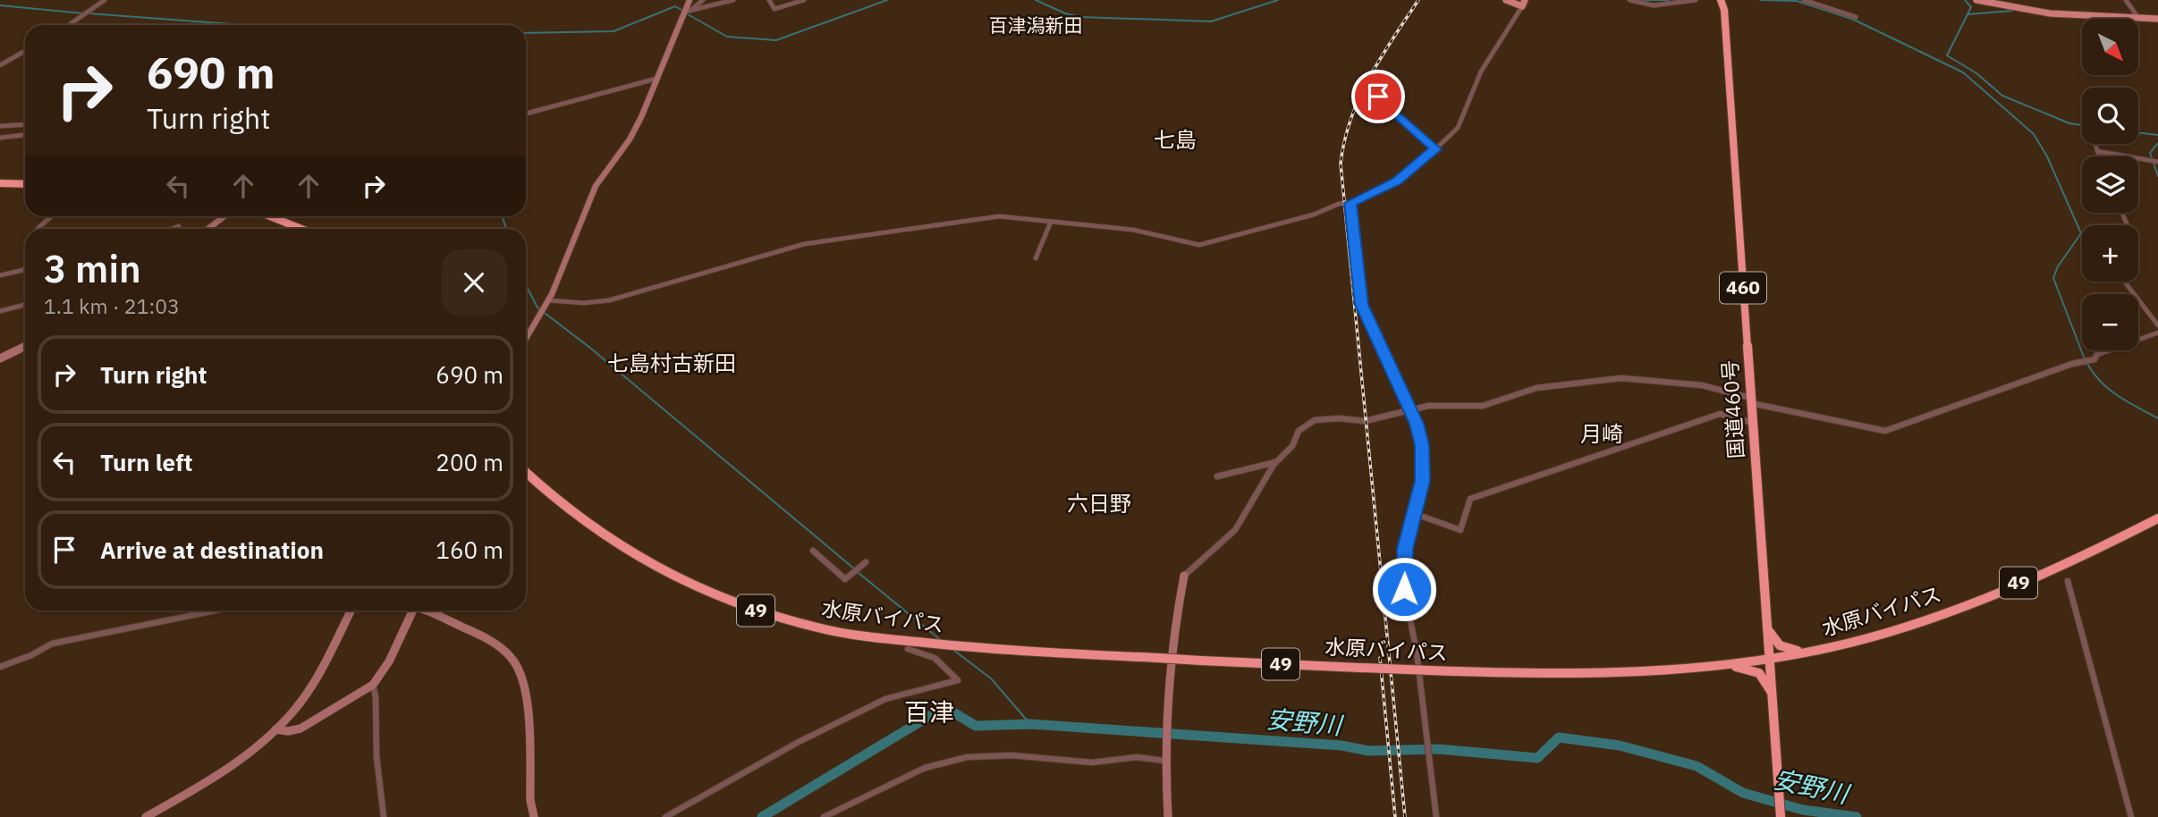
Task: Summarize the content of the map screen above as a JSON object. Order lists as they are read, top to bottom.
{
  "streets": {
    "highway": [
      "460",
      "国道460号",
      "49",
      "水原バイパス"
    ]
  },
  "crossings": [
    ["国道460号", "水原バイパス"]
  ],
  "districts": [
    "百津潟新田",
    "七島",
    "七島村古新田",
    "月崎",
    "六日野",
    "百津"
  ],
  "water": ["安野川"],
  "north": "bottom right",
  "page": {
    "map_buttons": ["+", "−"],
    "turn": ["690 m", "Turn right"],
    "heading": ["3 min", "1.1 km · 21:03"],
    "list": [
      {
        "name": "Turn right",
        "value": "690 m"
      },
      {
        "name": "Turn left",
        "value": "200 m"
      },
      {
        "name": "Arrive at destination",
        "value": "160 m"
      }
    ]
  }
}
